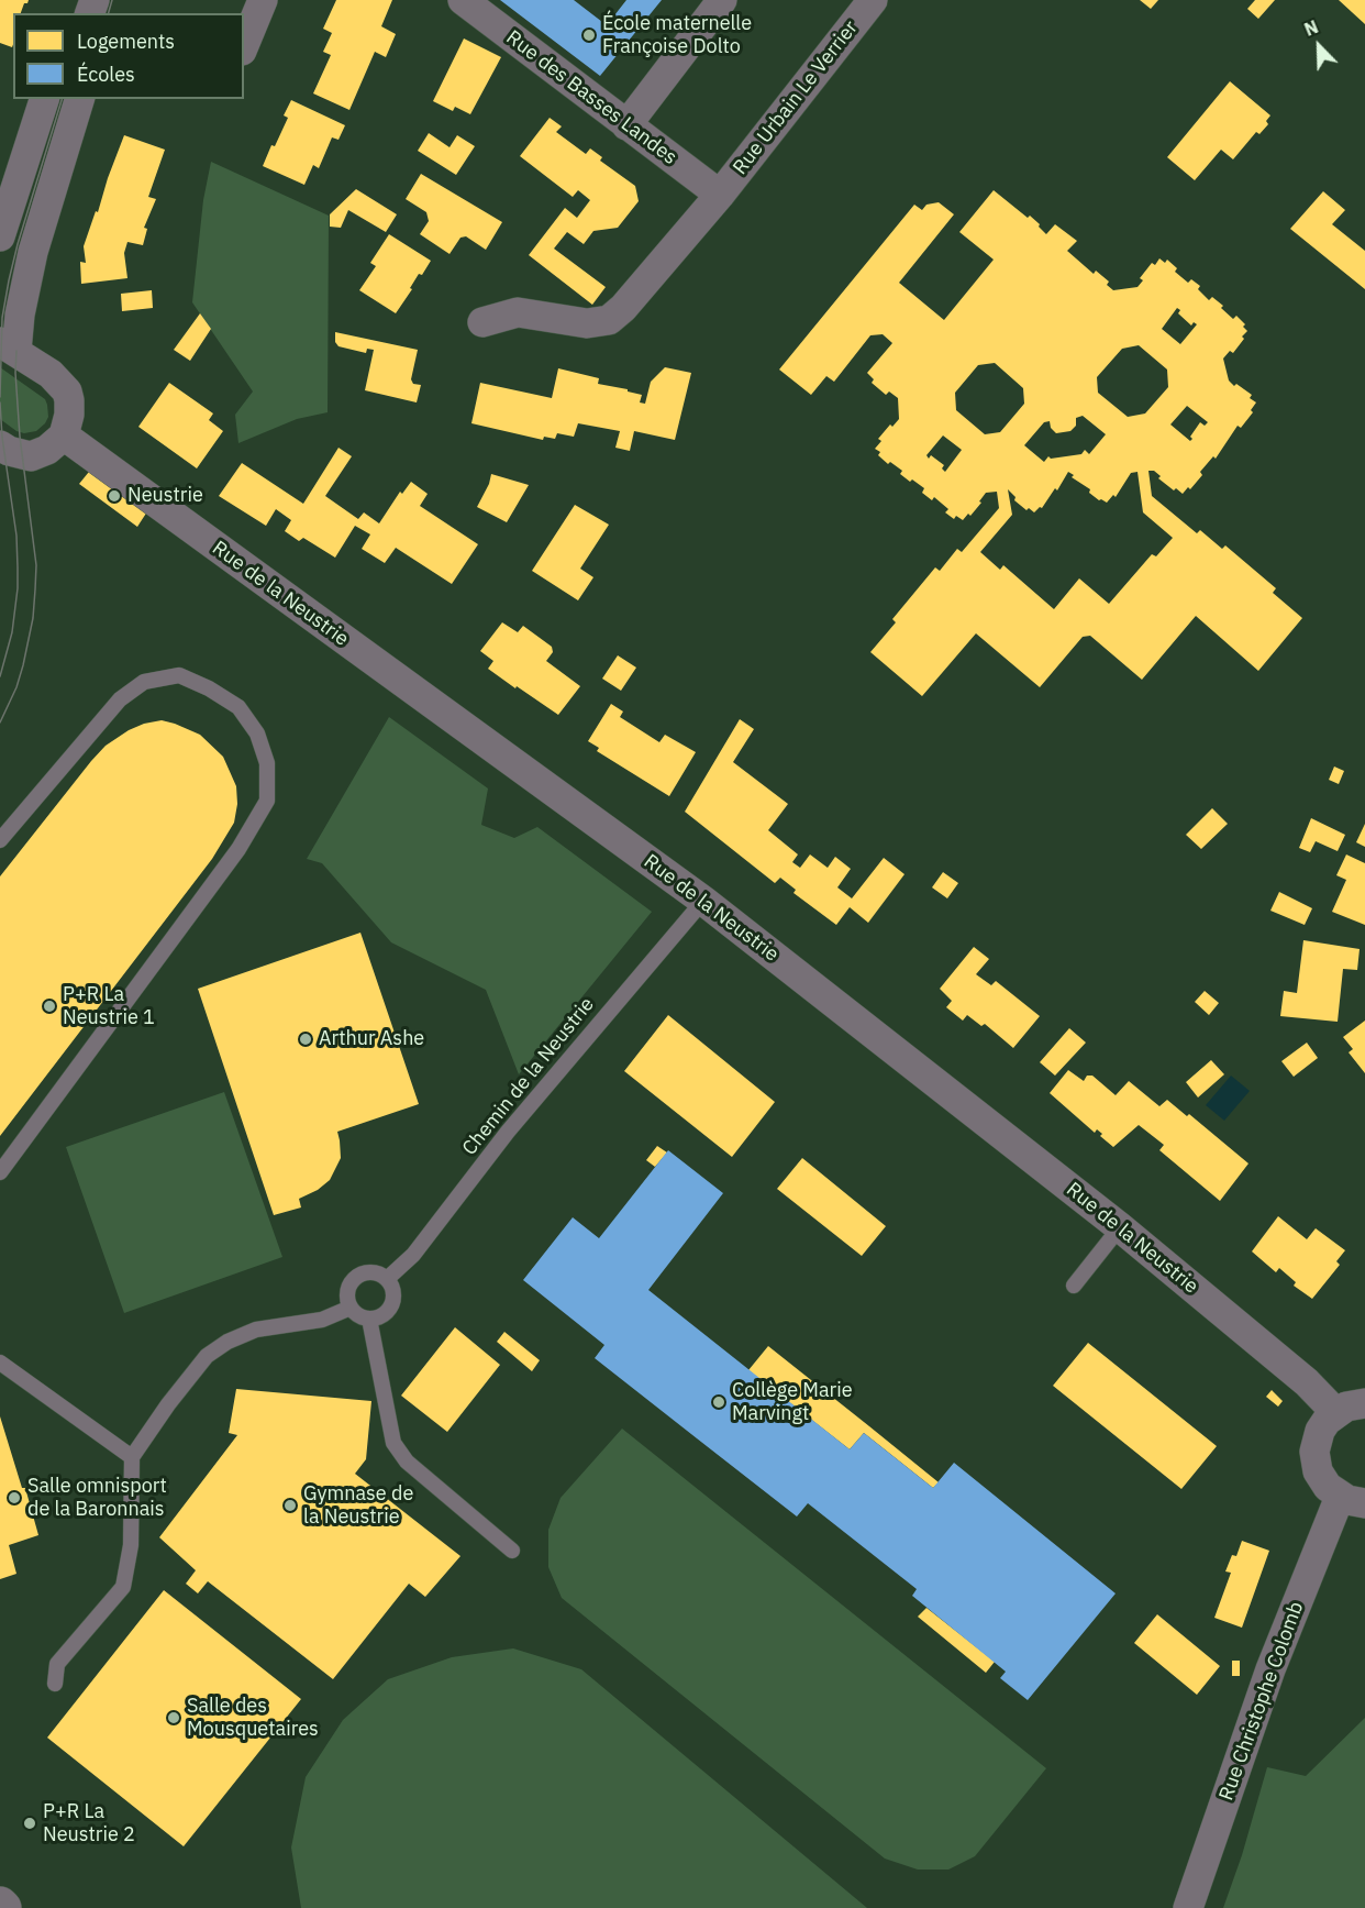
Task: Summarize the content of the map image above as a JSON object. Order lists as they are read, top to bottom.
{
  "streets": {
    "street": [
      "Rue des Basses Landes",
      "Rue Urbain Le Verrier",
      "Rue de la Neustrie",
      "Rue Christophe Colomb"
    ],
    "lane": ["Chemin de la Neustrie"]
  },
  "crossings": [
    ["Rue des Basses Landes", "Rue Urbain Le Verrier"],
    ["Rue de la Neustrie", "Chemin de la Neustrie"]
  ],
  "places": [
    "École maternelle Françoise Dolto",
    "Neustrie",
    "P+R La Neustrie 1",
    "Arthur Ashe",
    "Collège Marie Marvingt",
    "Salle omnisport de la Baronnais",
    "Gymnase de la Neustrie",
    "Salle des Mousquetaires",
    "P+R La Neustrie 2"
  ],
  "legend": ["Logements", "Écoles"],
  "north": "top left"
}
